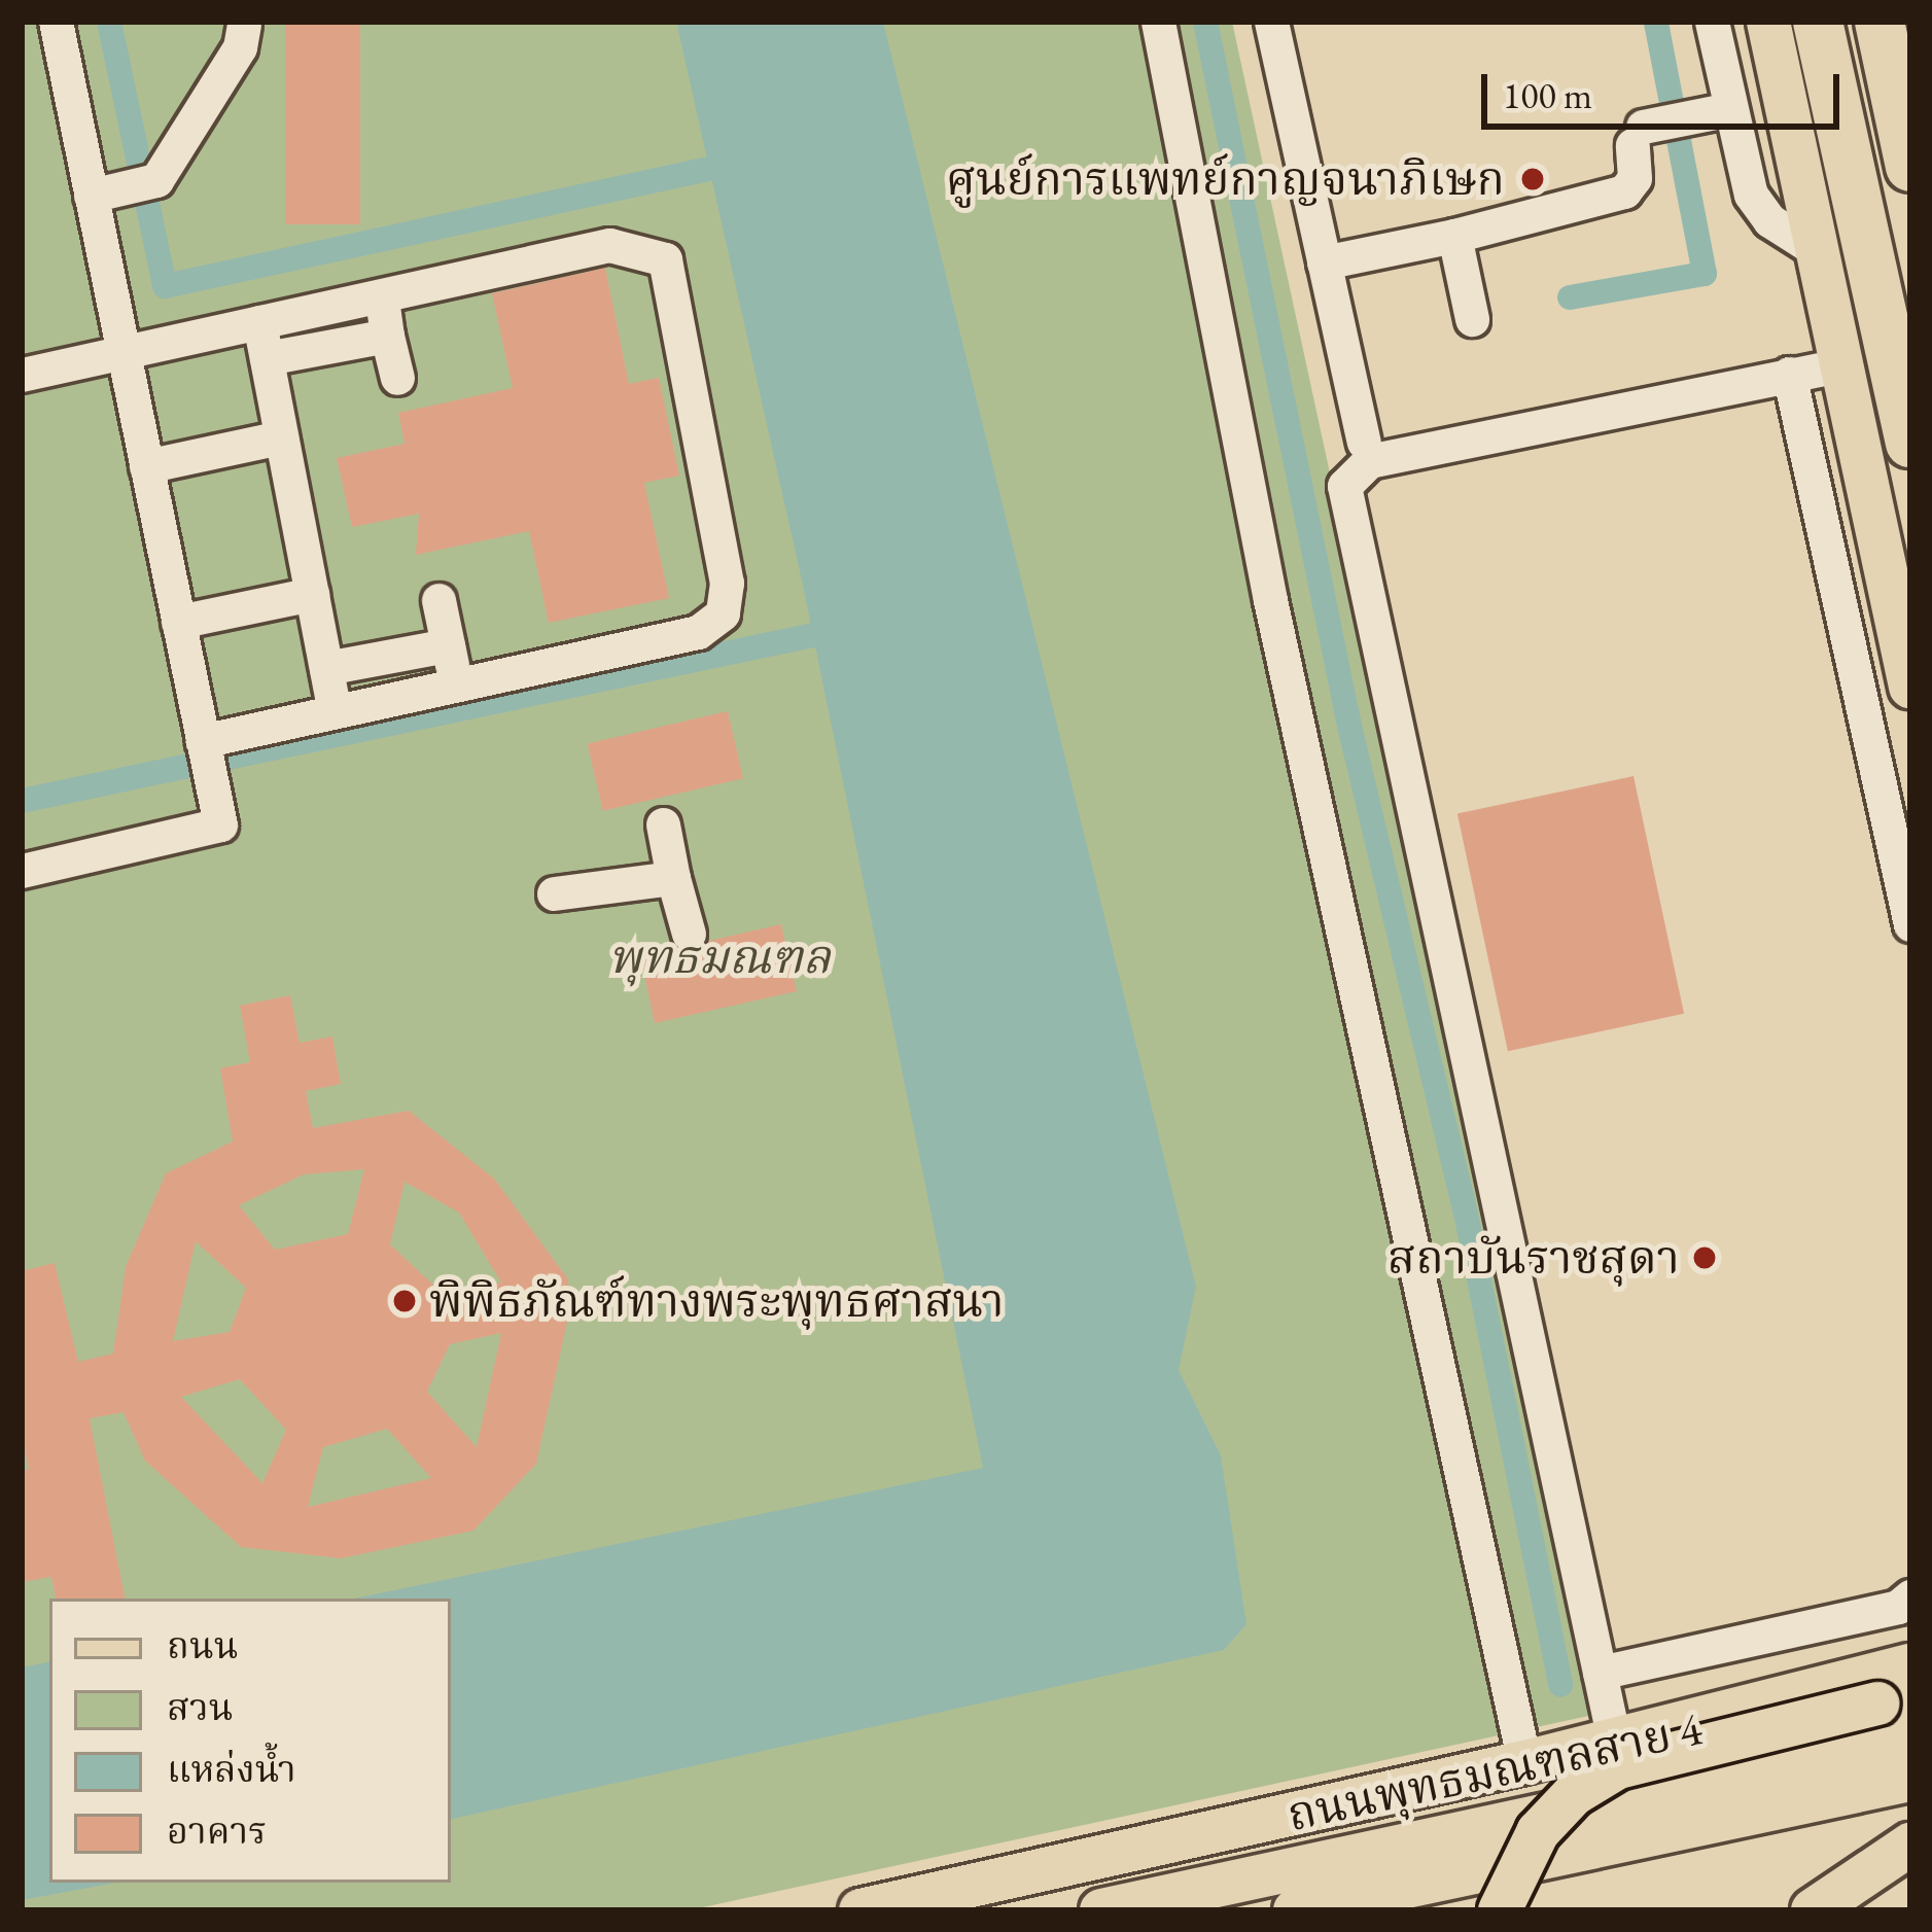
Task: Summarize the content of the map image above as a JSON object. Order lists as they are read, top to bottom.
{
  "streets": {
    "main road": ["ถนนพุทธมณฑลสาย 4"]
  },
  "parks": ["พุทธมณฑล"],
  "places": ["ศูนย์การแพทย์กาญจนาภิเษก", "สถาบันราชสุดา", "พิพิธภัณฑ์ทางพระพุทธศาสนา"],
  "legend": [
    "ถนน",
    "สวน",
    "แหล่งน้ำ",
    "อาคาร"
  ],
  "scale_bar": "100 m"
}
